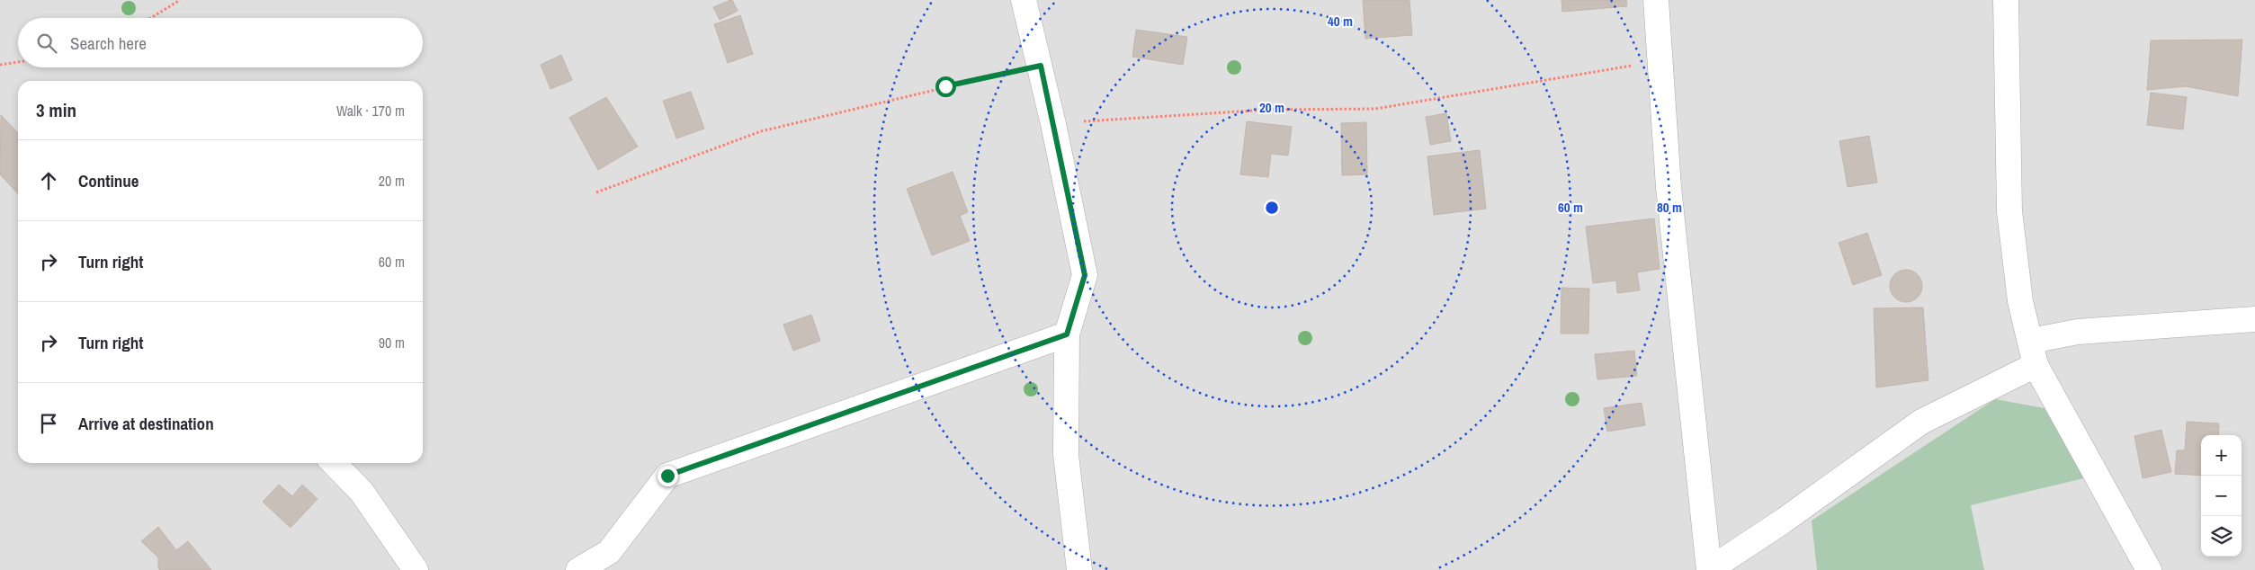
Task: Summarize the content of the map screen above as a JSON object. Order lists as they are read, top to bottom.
{
  "page": {
    "search": "Search here",
    "heading": ["3 min", "Walk · 170 m"],
    "list": [
      ["Continue", "20 m"],
      ["Turn right", "60 m"],
      ["Turn right", "90 m"],
      "Arrive at destination"
    ],
    "map_buttons": ["+", "−"]
  },
  "rings": [
    "40 m",
    "20 m",
    "60 m",
    "80 m"
  ]
}
